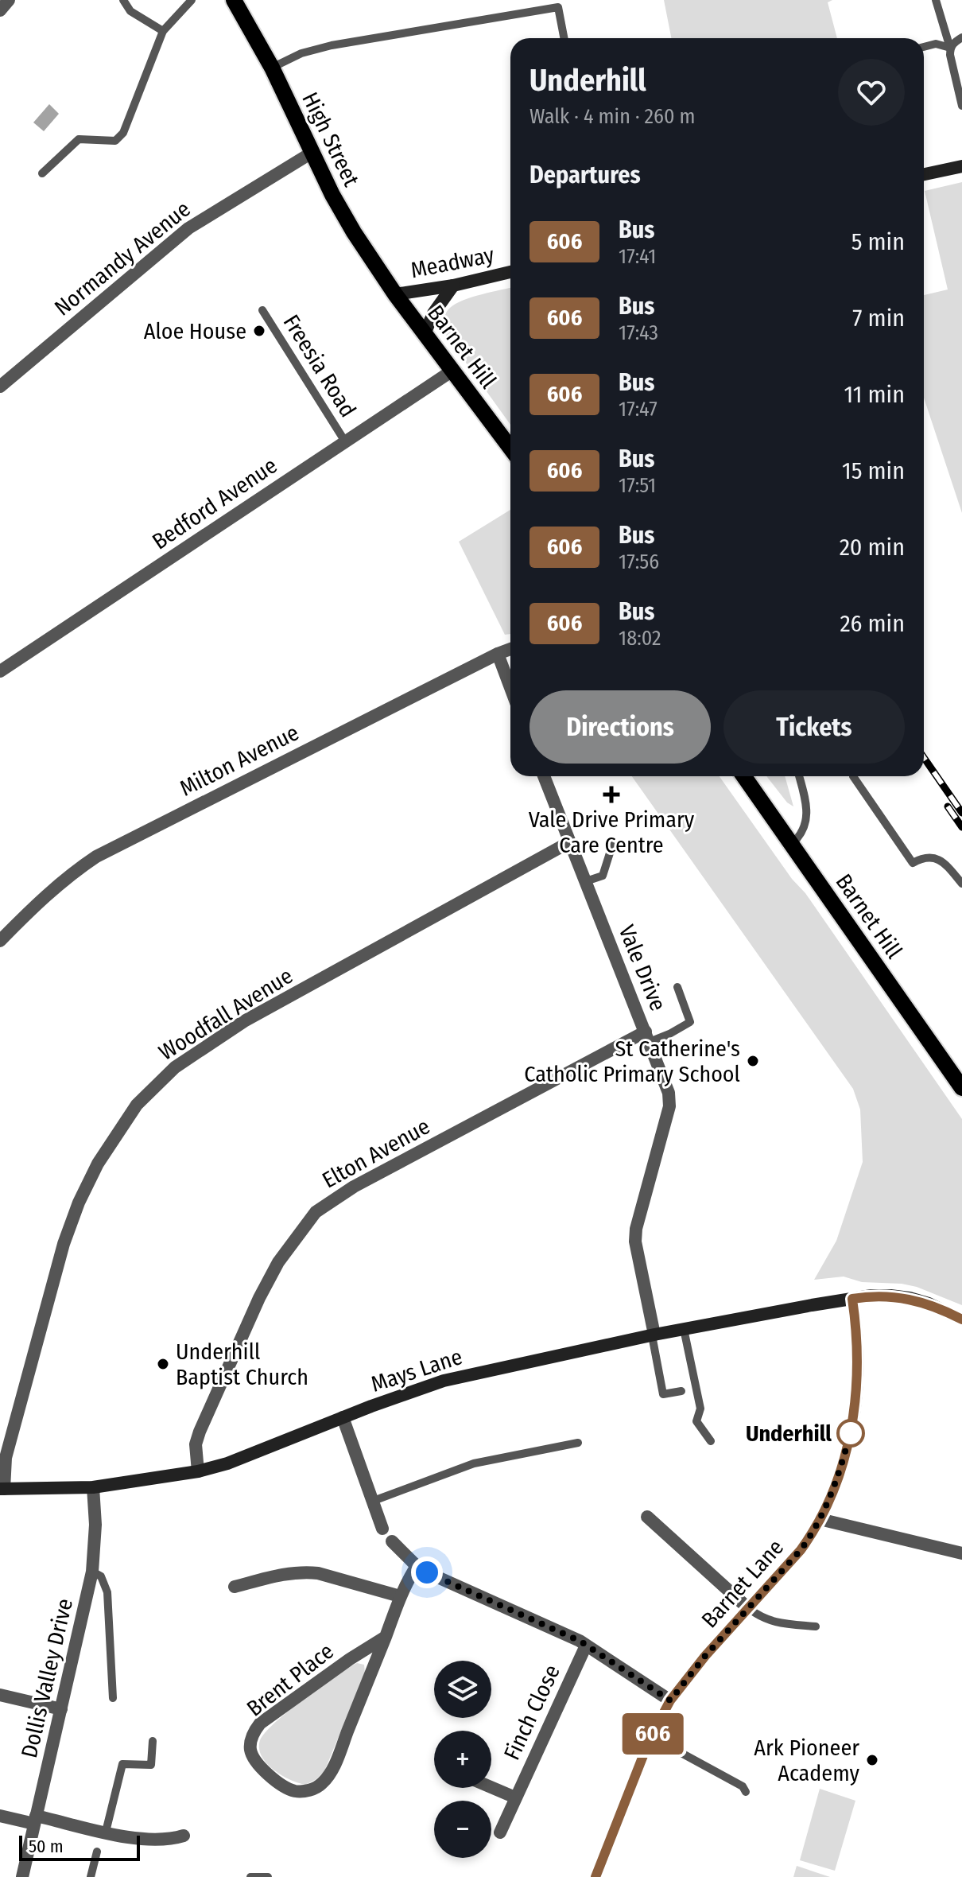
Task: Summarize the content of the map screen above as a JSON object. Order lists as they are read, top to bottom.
{
  "streets": {
    "main road": ["High Street", "Barnet Hill"],
    "street": [
      "Normandy Avenue",
      "Meadway",
      "Bedford Avenue",
      "Milton Avenue",
      "Vale Drive",
      "Woodfall Avenue",
      "Elton Avenue",
      "Mays Lane",
      "Barnet Lane",
      "Dollis Valley Drive",
      "Brent Place",
      "Finch Close"
    ],
    "lane": ["Freesia Road"]
  },
  "crossings": [
    ["High Street", "Normandy Avenue"],
    ["High Street", "Meadway"],
    ["High Street", "Barnet Hill"],
    ["Meadway", "Barnet Hill"],
    ["Barnet Hill", "Bedford Avenue"],
    ["Freesia Road", "Bedford Avenue"],
    ["Vale Drive", "Woodfall Avenue"],
    ["Vale Drive", "Elton Avenue"],
    ["Vale Drive", "Mays Lane"],
    ["Woodfall Avenue", "Mays Lane"],
    ["Elton Avenue", "Mays Lane"],
    ["Mays Lane", "Barnet Lane"],
    ["Mays Lane", "Dollis Valley Drive"]
  ],
  "places": {
    "other": [
      "Aloe House",
      "St Catherine's Catholic Primary School",
      "Underhill Baptist Church",
      "Underhill",
      "Ark Pioneer Academy"
    ],
    "health": ["Vale Drive Primary Care Centre"]
  },
  "lines": ["bus line 606"],
  "scale_bar": "50 m",
  "page": {
    "on_map": "606",
    "heading": [
      ["Underhill", "Walk · 4 min · 260 m"],
      "Departures"
    ],
    "list": [
      {
        "mark": "606",
        "name": "Bus",
        "note": "17:41",
        "value": "5 min"
      },
      {
        "mark": "606",
        "name": "Bus",
        "note": "17:43",
        "value": "7 min"
      },
      {
        "mark": "606",
        "name": "Bus",
        "note": "17:47",
        "value": "11 min"
      },
      {
        "mark": "606",
        "name": "Bus",
        "note": "17:51",
        "value": "15 min"
      },
      {
        "mark": "606",
        "name": "Bus",
        "note": "17:56",
        "value": "20 min"
      },
      {
        "mark": "606",
        "name": "Bus",
        "note": "18:02",
        "value": "26 min"
      }
    ],
    "buttons": ["Directions", "Tickets"],
    "map_buttons": ["+", "−"],
    "scale": "50 m"
  }
}
